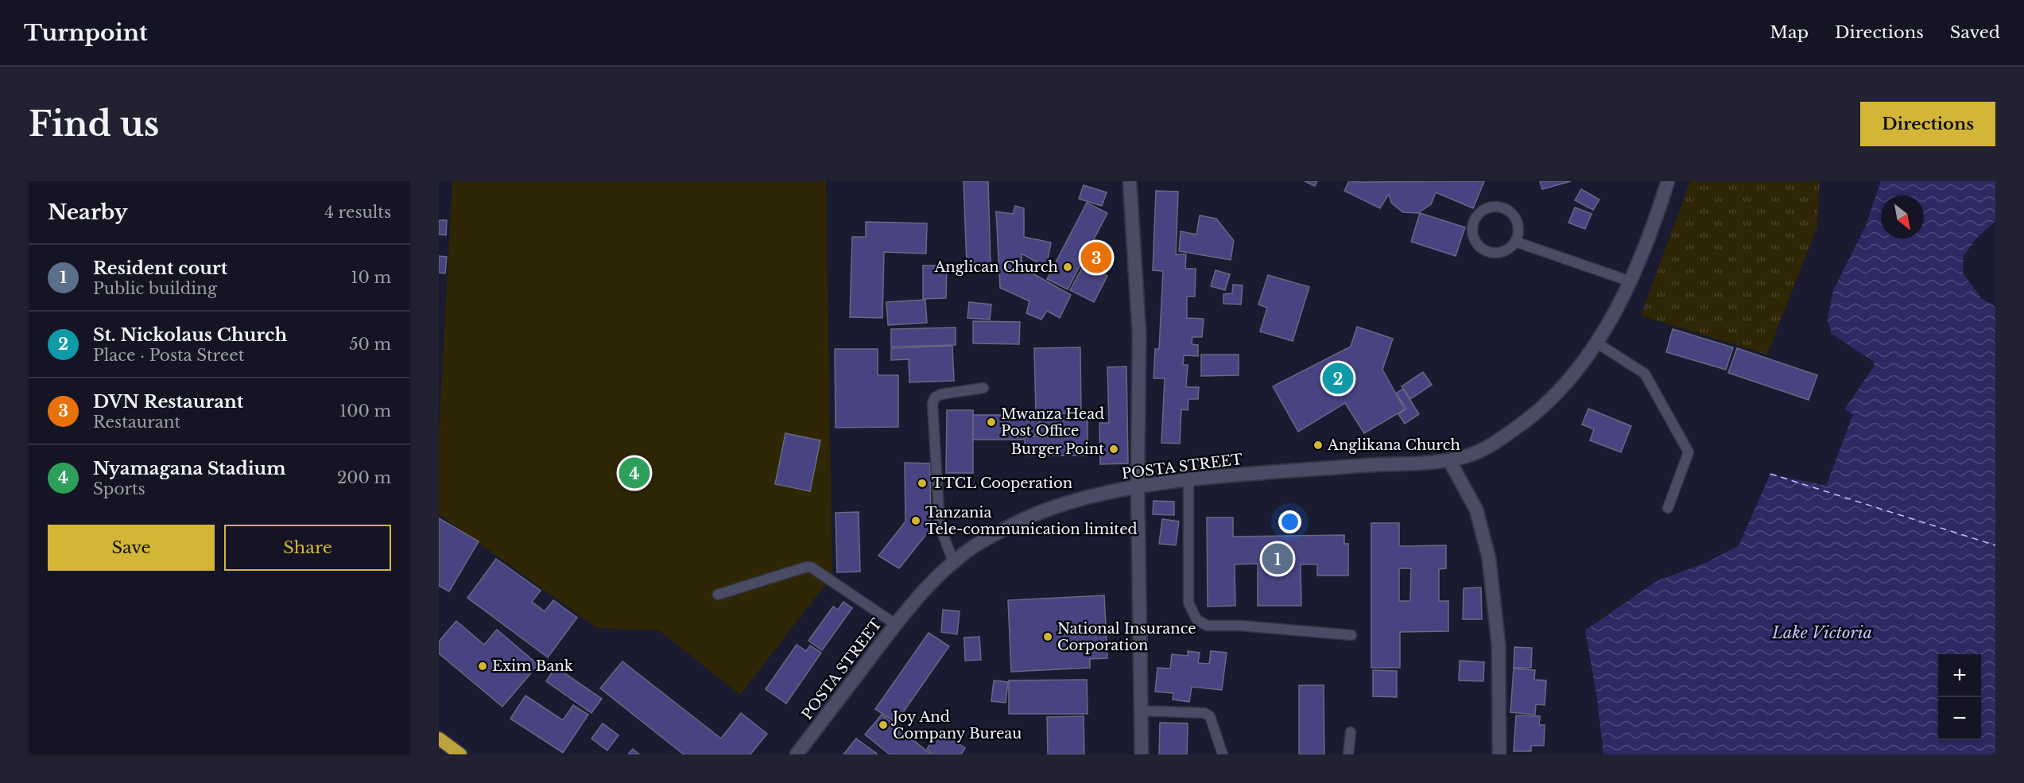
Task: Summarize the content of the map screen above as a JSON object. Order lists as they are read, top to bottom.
{
  "streets": {
    "main road": ["POSTA STREET"]
  },
  "water": ["Lake Victoria"],
  "places": [
    "Anglican Church",
    "Mwanza Head Post Office",
    "Anglikana Church",
    "Burger Point",
    "TTCL Cooperation",
    "Tanzania Tele-communication limited",
    "National Insurance Corporation",
    "Exim Bank",
    "Joy And Company Bureau"
  ],
  "north": "bottom right",
  "page": {
    "header": "Turnpoint",
    "nav": ["Map", "Directions", "Saved"],
    "buttons": [
      "Directions",
      ["Save", "Share"]
    ],
    "title": "Find us",
    "heading": ["Nearby", "4 results"],
    "pins": [
      "3",
      "2",
      "4",
      "1"
    ],
    "list": [
      {
        "mark": "1",
        "name": "Resident court",
        "note": "Public building",
        "value": "10 m"
      },
      {
        "mark": "2",
        "name": "St. Nickolaus Church",
        "note": "Place · Posta Street",
        "value": "50 m"
      },
      {
        "mark": "3",
        "name": "DVN Restaurant",
        "note": "Restaurant",
        "value": "100 m"
      },
      {
        "mark": "4",
        "name": "Nyamagana Stadium",
        "note": "Sports",
        "value": "200 m"
      }
    ],
    "map_buttons": ["+", "−"]
  }
}
